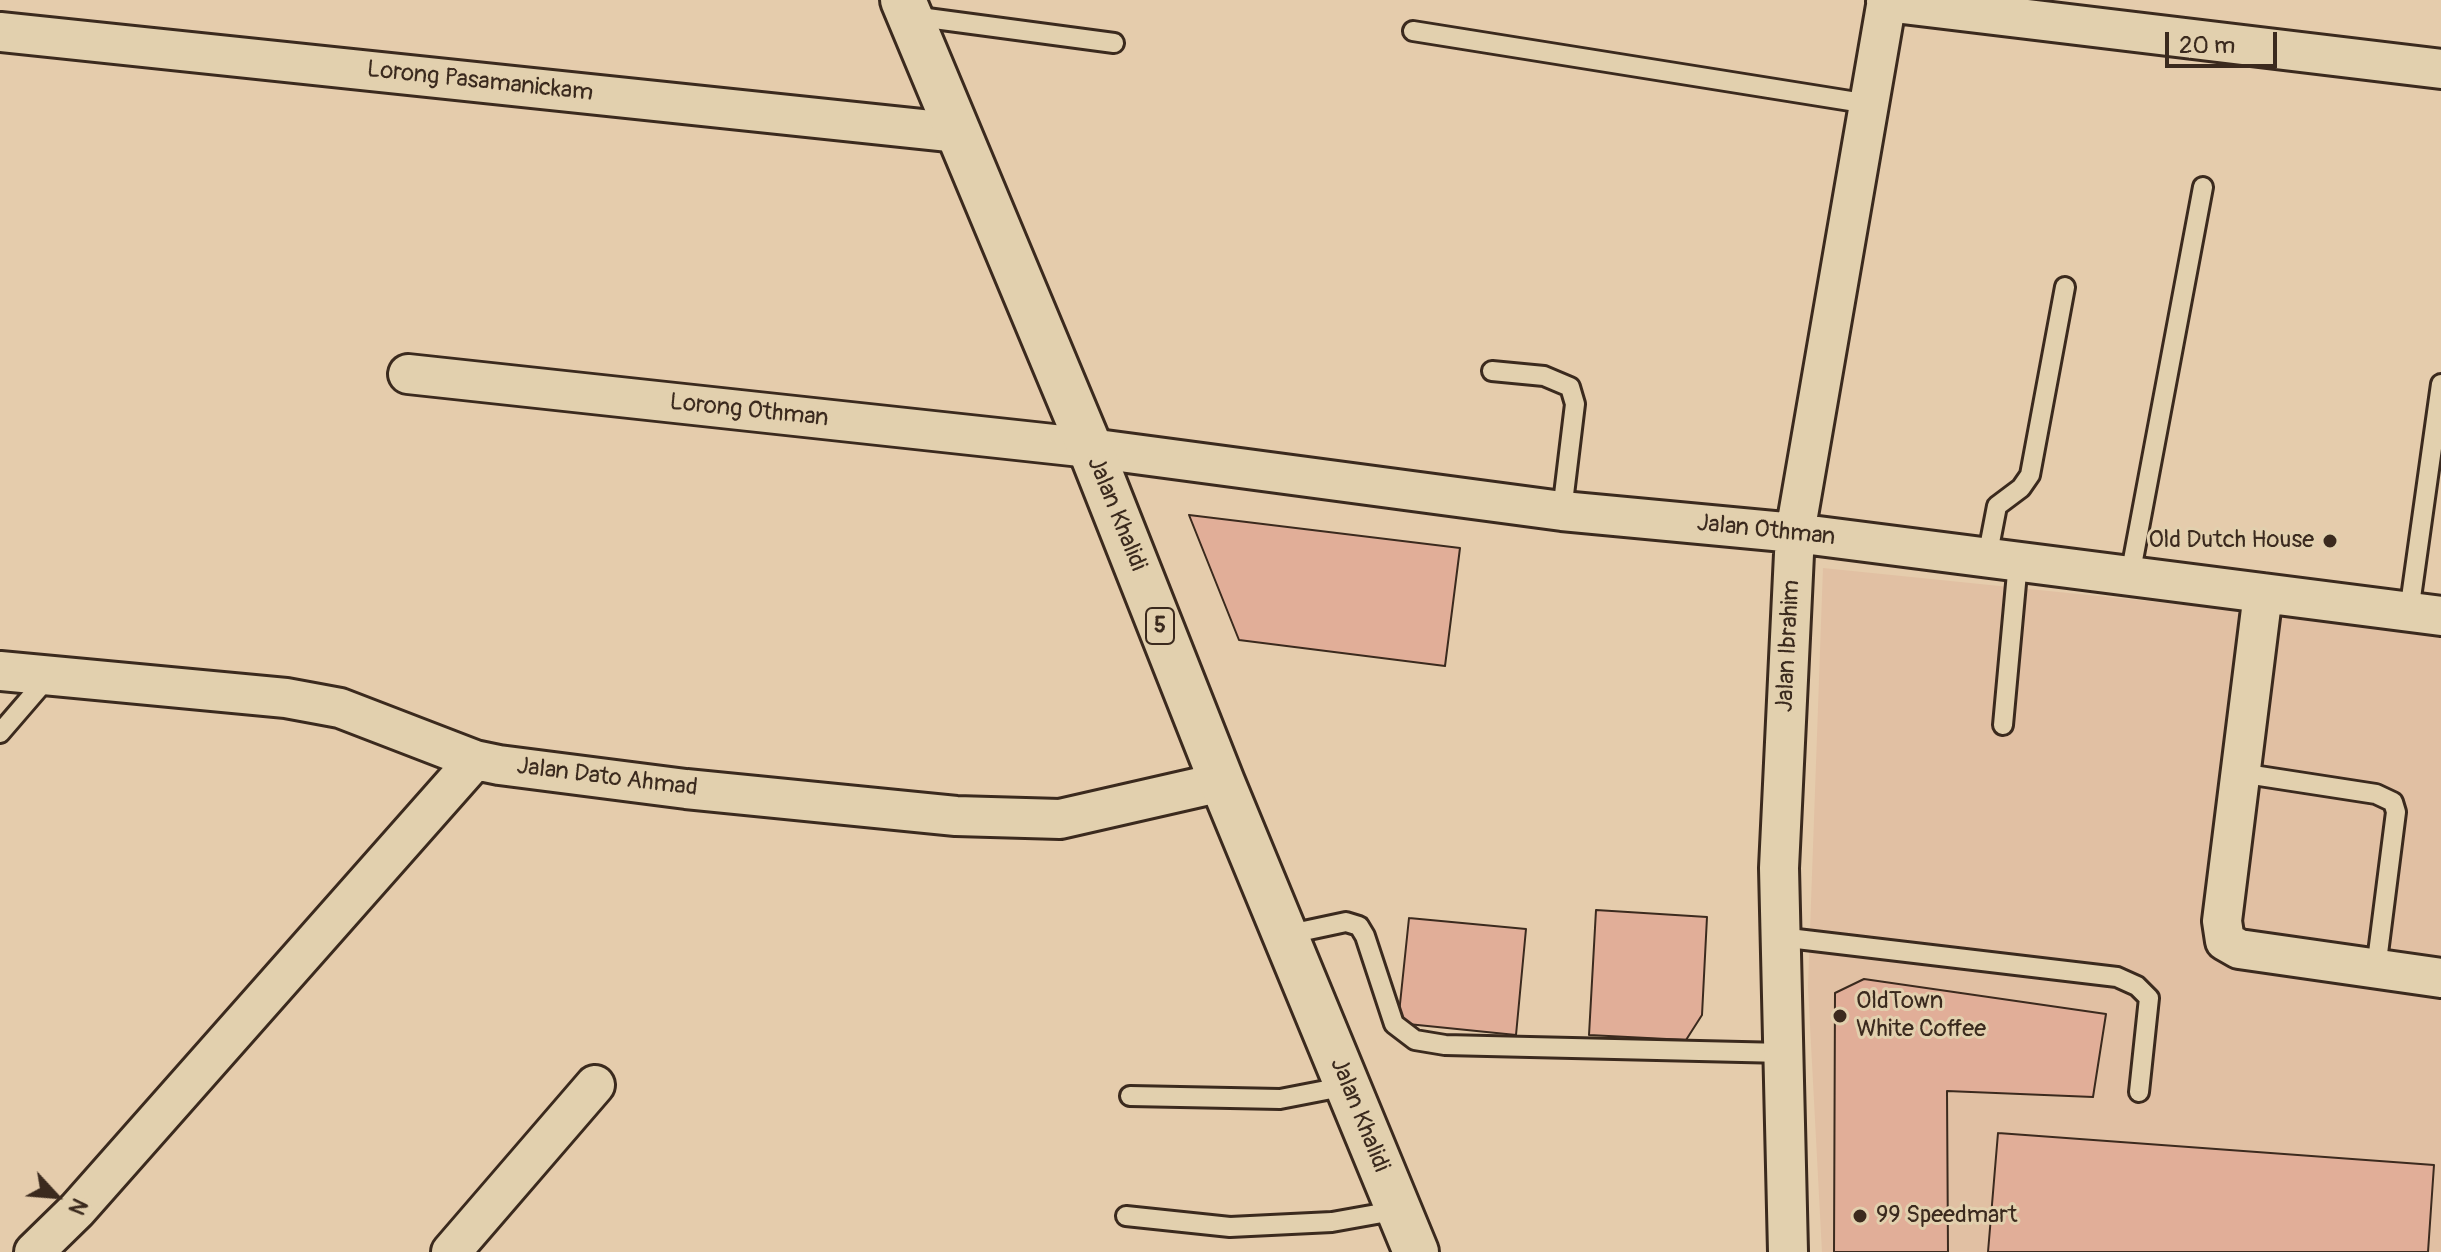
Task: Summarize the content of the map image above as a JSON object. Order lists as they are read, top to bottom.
{
  "streets": {
    "main road": ["Jalan Khalidi", "5"],
    "street": [
      "Lorong Pasamanickam",
      "Lorong Othman",
      "Jalan Othman",
      "Jalan Ibrahim",
      "Jalan Dato Ahmad"
    ]
  },
  "crossings": [
    ["Lorong Pasamanickam", "Jalan Khalidi"],
    ["Lorong Othman", "Jalan Khalidi"],
    ["Lorong Othman", "Jalan Othman"],
    ["Jalan Khalidi", "Jalan Othman"],
    ["Jalan Khalidi", "Jalan Dato Ahmad"],
    ["Jalan Othman", "Jalan Ibrahim"]
  ],
  "places": ["Old Dutch House", "OldTown White Coffee", "99 Speedmart"],
  "scale_bar": "20 m",
  "north": "bottom right"
}
